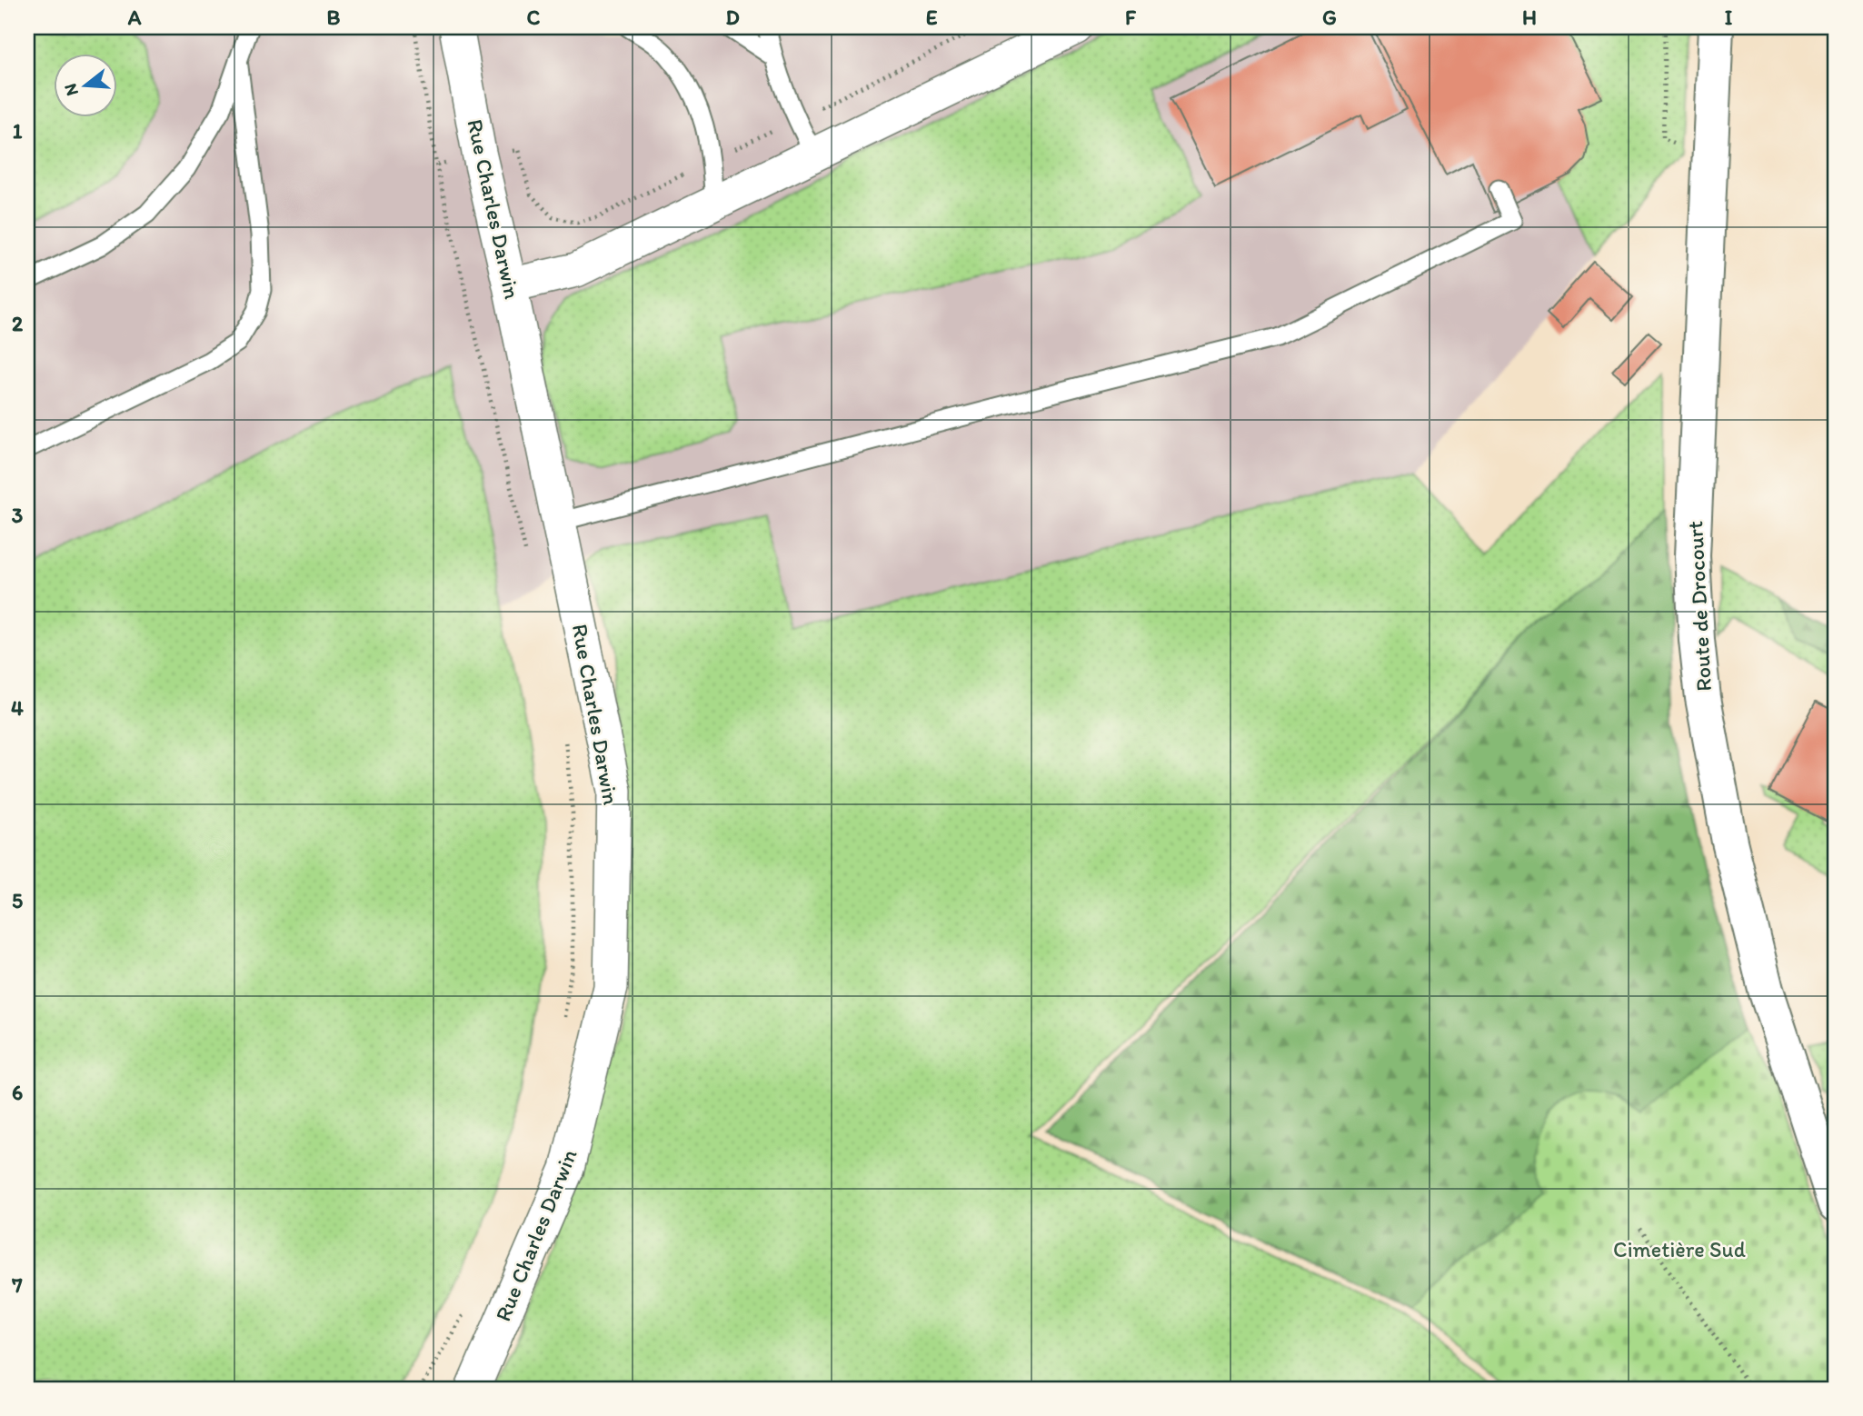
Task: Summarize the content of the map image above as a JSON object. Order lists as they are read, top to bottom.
{
  "streets": {
    "street": ["Rue Charles Darwin", "Route de Drocourt"]
  },
  "parks": ["Cimetière Sud"],
  "north": "left",
  "grid": {
    "columns": [
      "A",
      "B",
      "C",
      "D",
      "E",
      "F",
      "G",
      "H",
      "I"
    ],
    "rows": [
      "1",
      "2",
      "3",
      "4",
      "5",
      "6",
      "7"
    ]
  }
}
